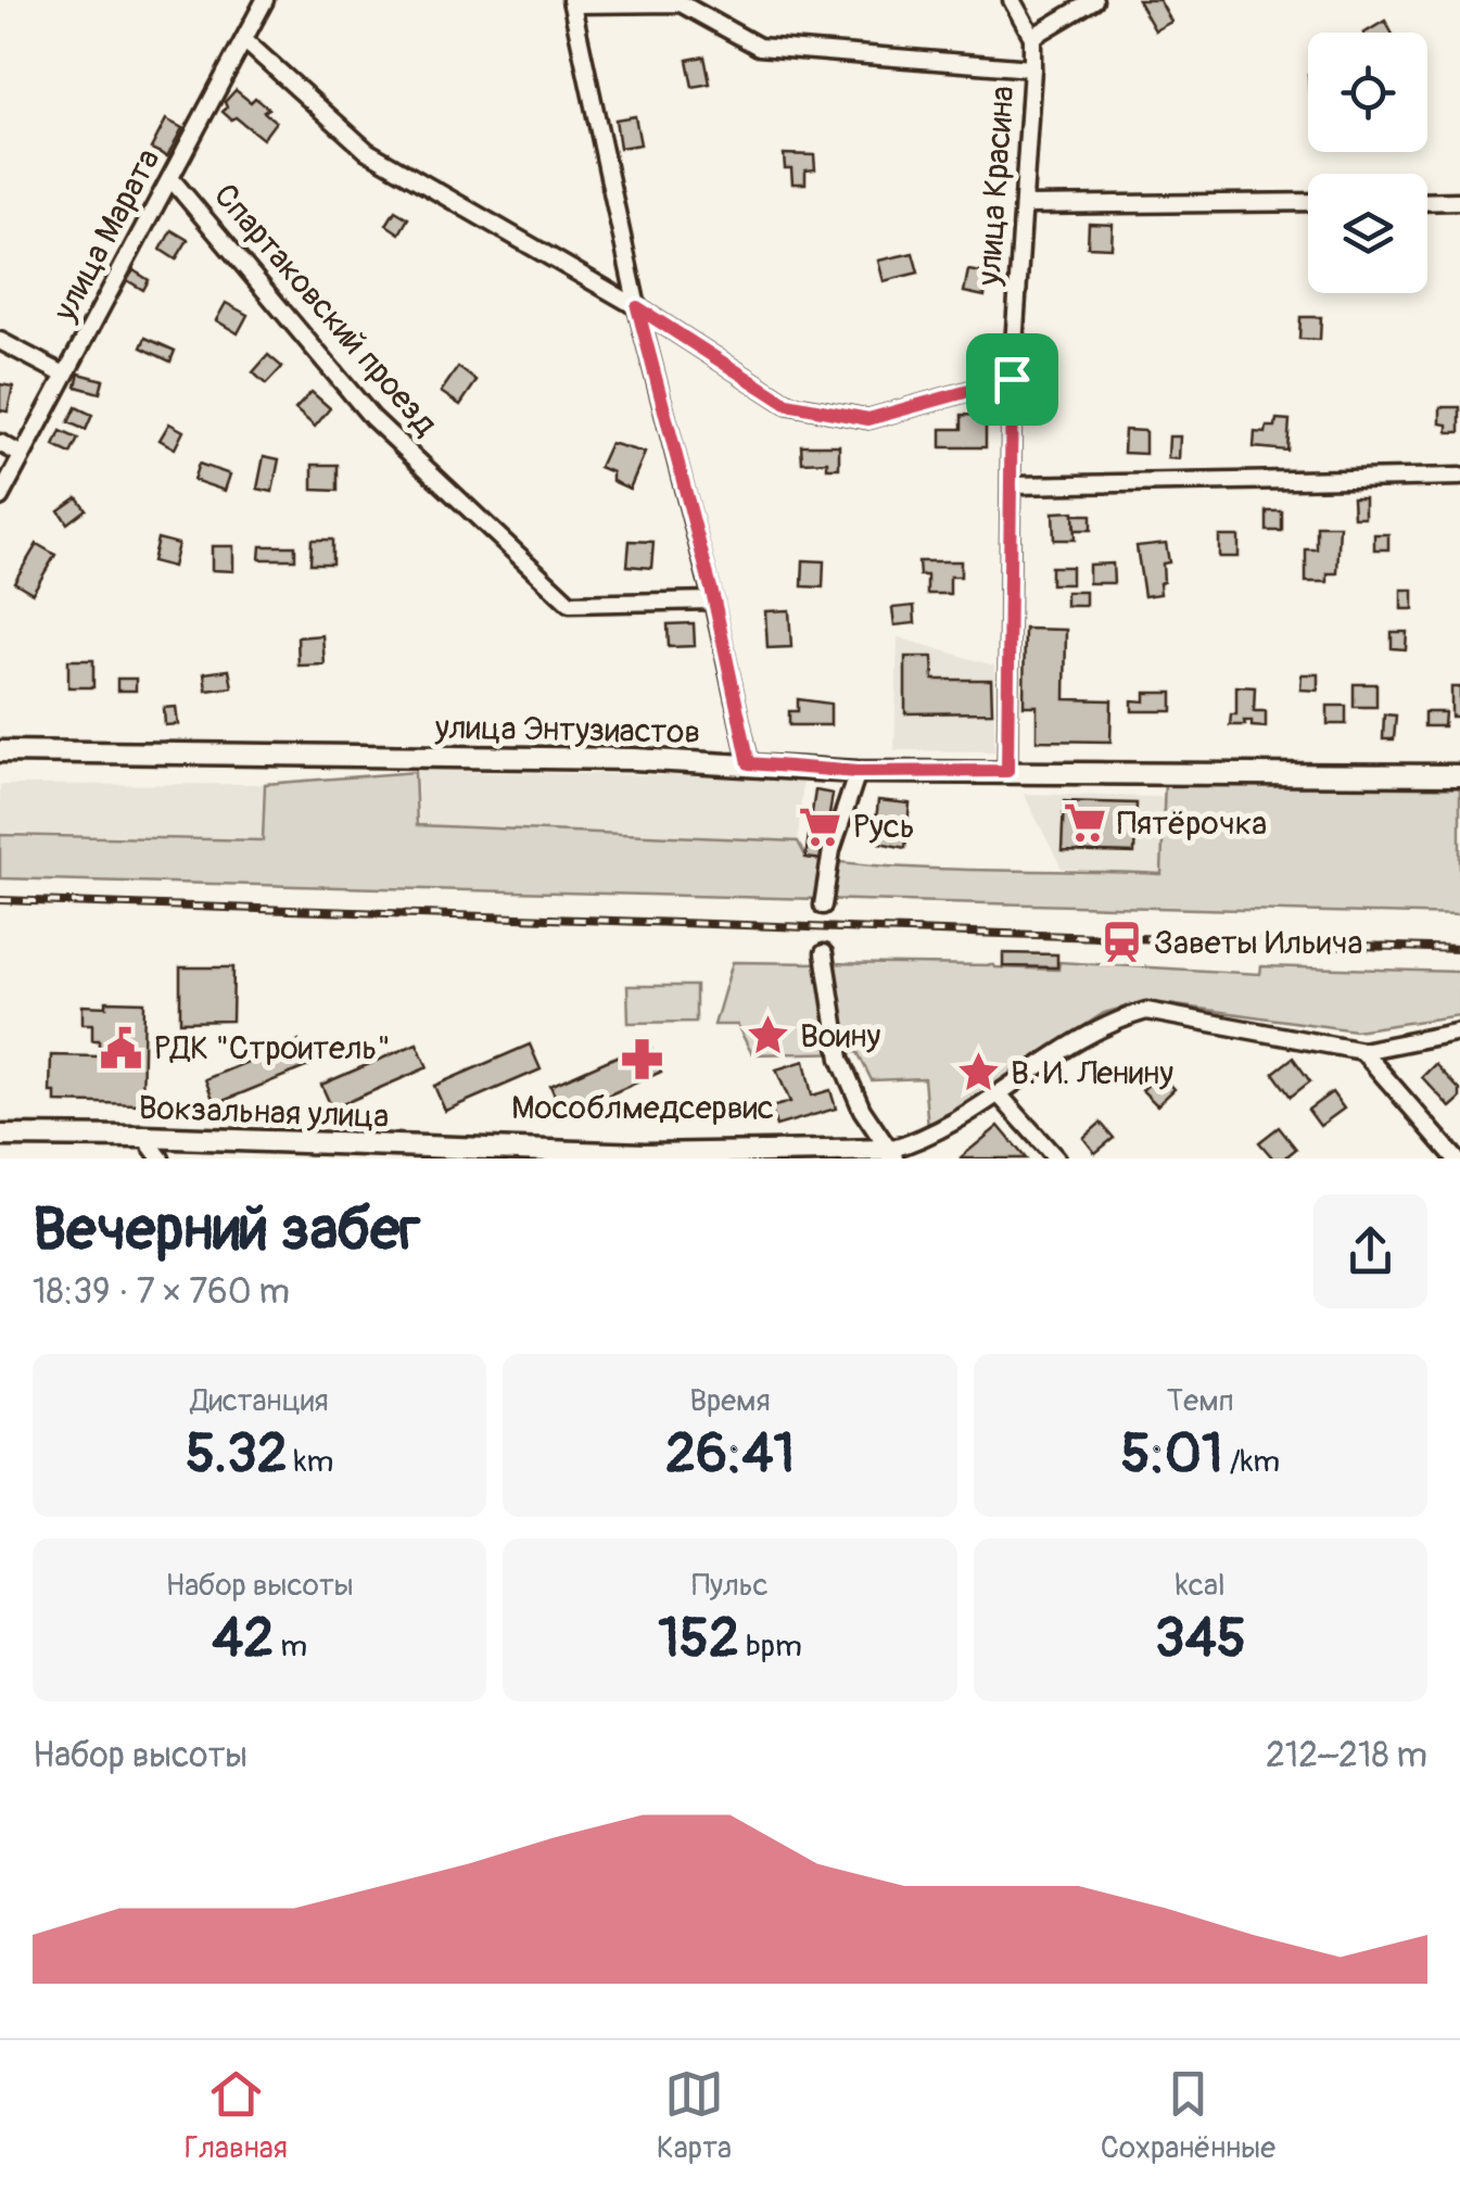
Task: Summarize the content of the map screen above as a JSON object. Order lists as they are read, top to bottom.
{
  "streets": {
    "street": [
      "улица Красина",
      "улица Марата",
      "Спартаковский проезд",
      "улица Энтузиастов",
      "Вокзальная улица"
    ]
  },
  "crossings": [
    ["улица Красина", "улица Энтузиастов"],
    ["улица Марата", "Спартаковский проезд"]
  ],
  "places": {
    "supermarket": ["Пятёрочка", "Русь"],
    "station": ["Заветы Ильича"],
    "place": ["Воину", "В. И. Ленину"],
    "public building": ["РДК \"Строитель\""],
    "pharmacy": ["Мособлмедсервис"]
  },
  "page": {
    "heading": ["Вечерний забег", "18:39 · 7 × 760 m"],
    "stats": [
      ["Дистанция", "5.32 km"],
      ["Время", "26:41"],
      ["Темп", "5:01 /km"],
      ["Набор высоты", "42 m"],
      ["Пульс", "152 bpm"],
      ["kcal", "345"]
    ],
    "chart": ["Набор высоты", "212–218 m"],
    "tabs": ["Главная", "Карта", "Сохранённые"]
  }
}
